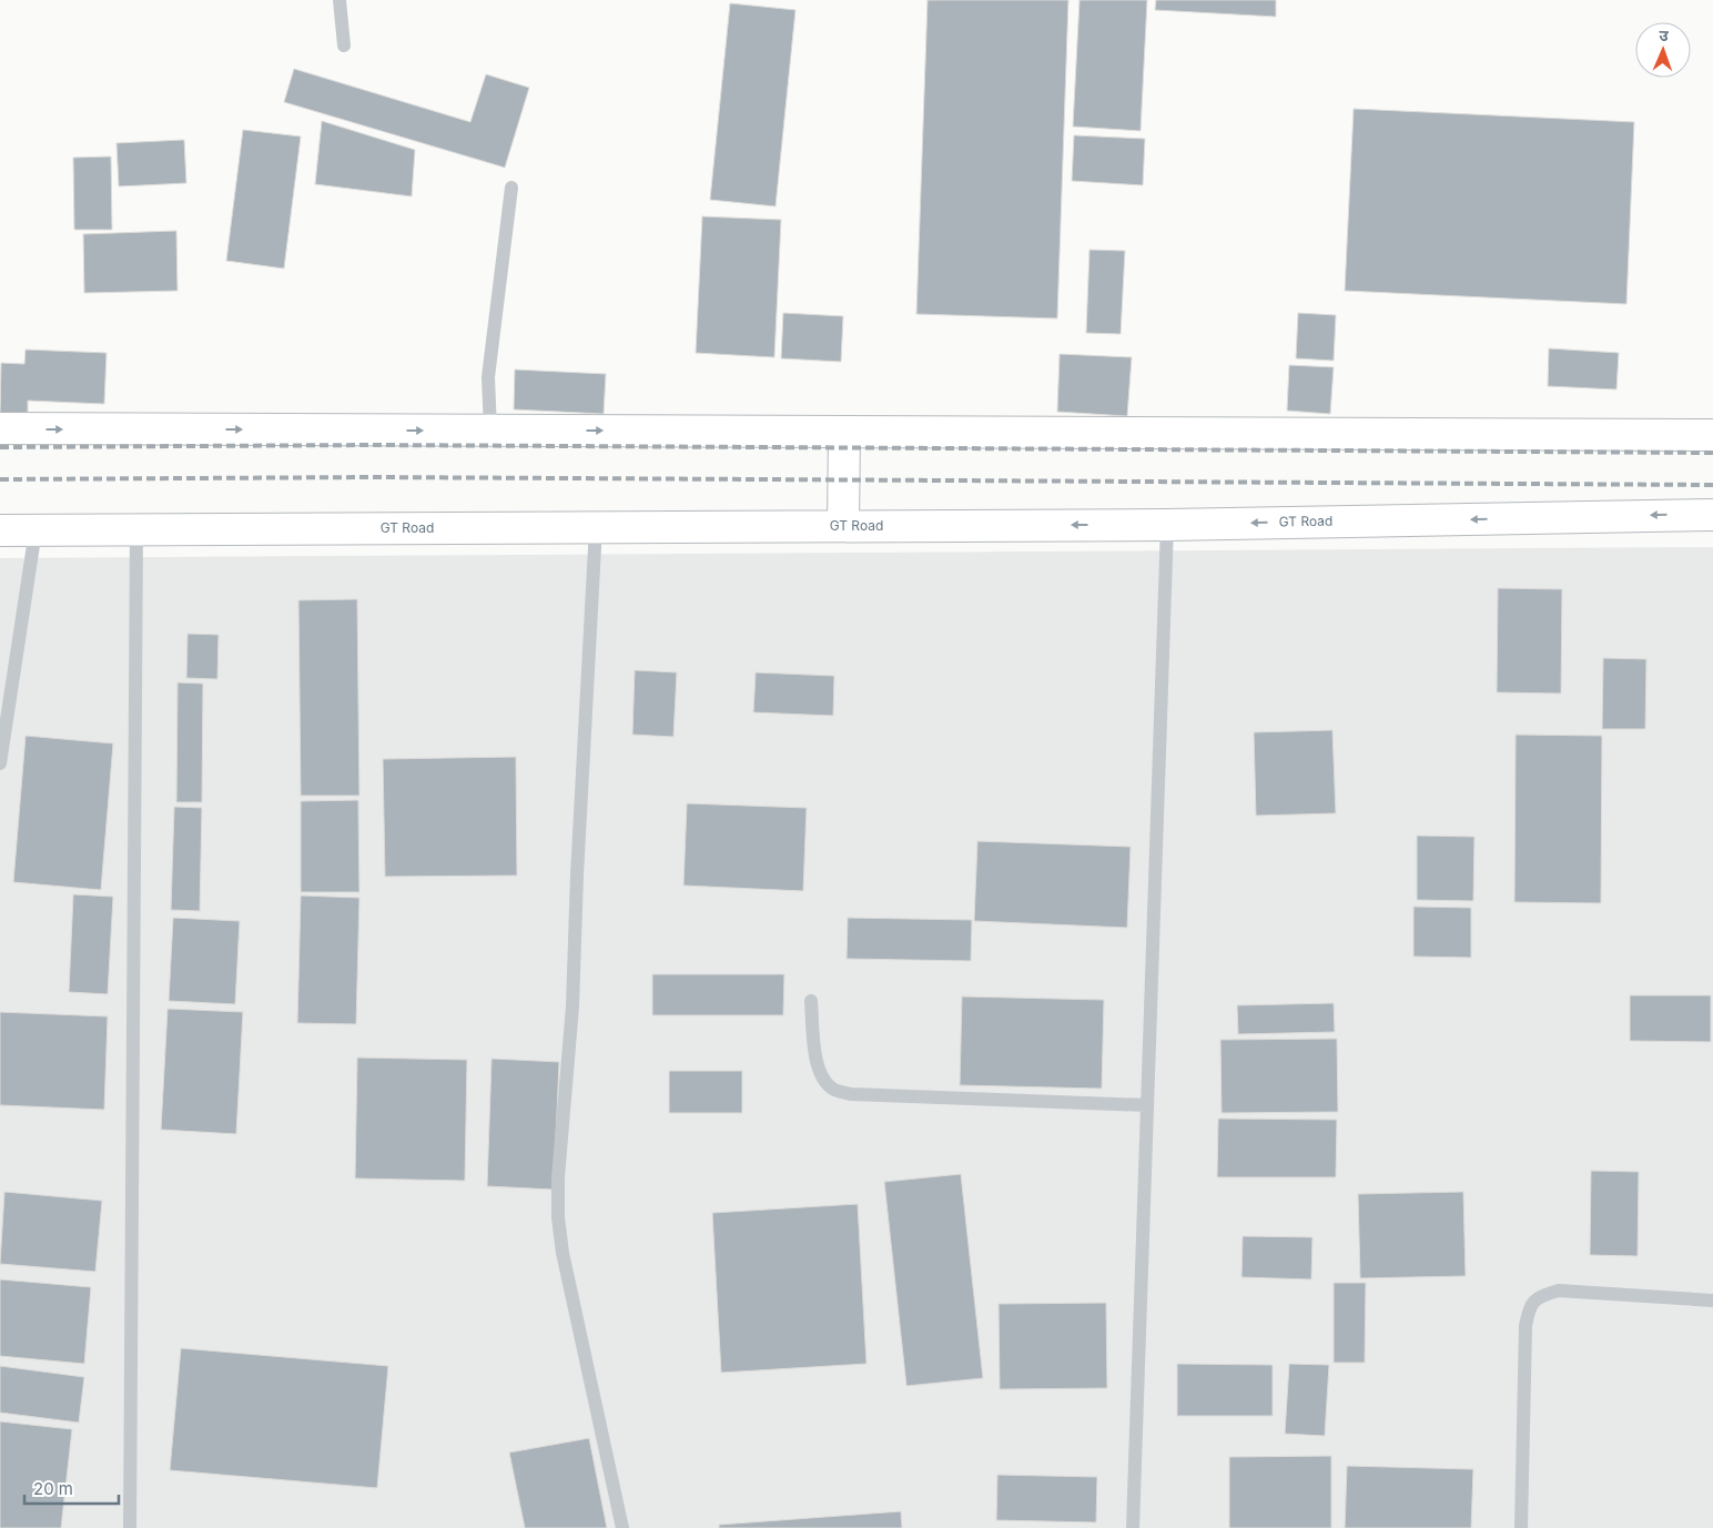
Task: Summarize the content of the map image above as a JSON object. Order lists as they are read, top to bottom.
{
  "streets": {
    "highway": ["GT Road"]
  },
  "scale_bar": "20 m",
  "north": "top"
}
